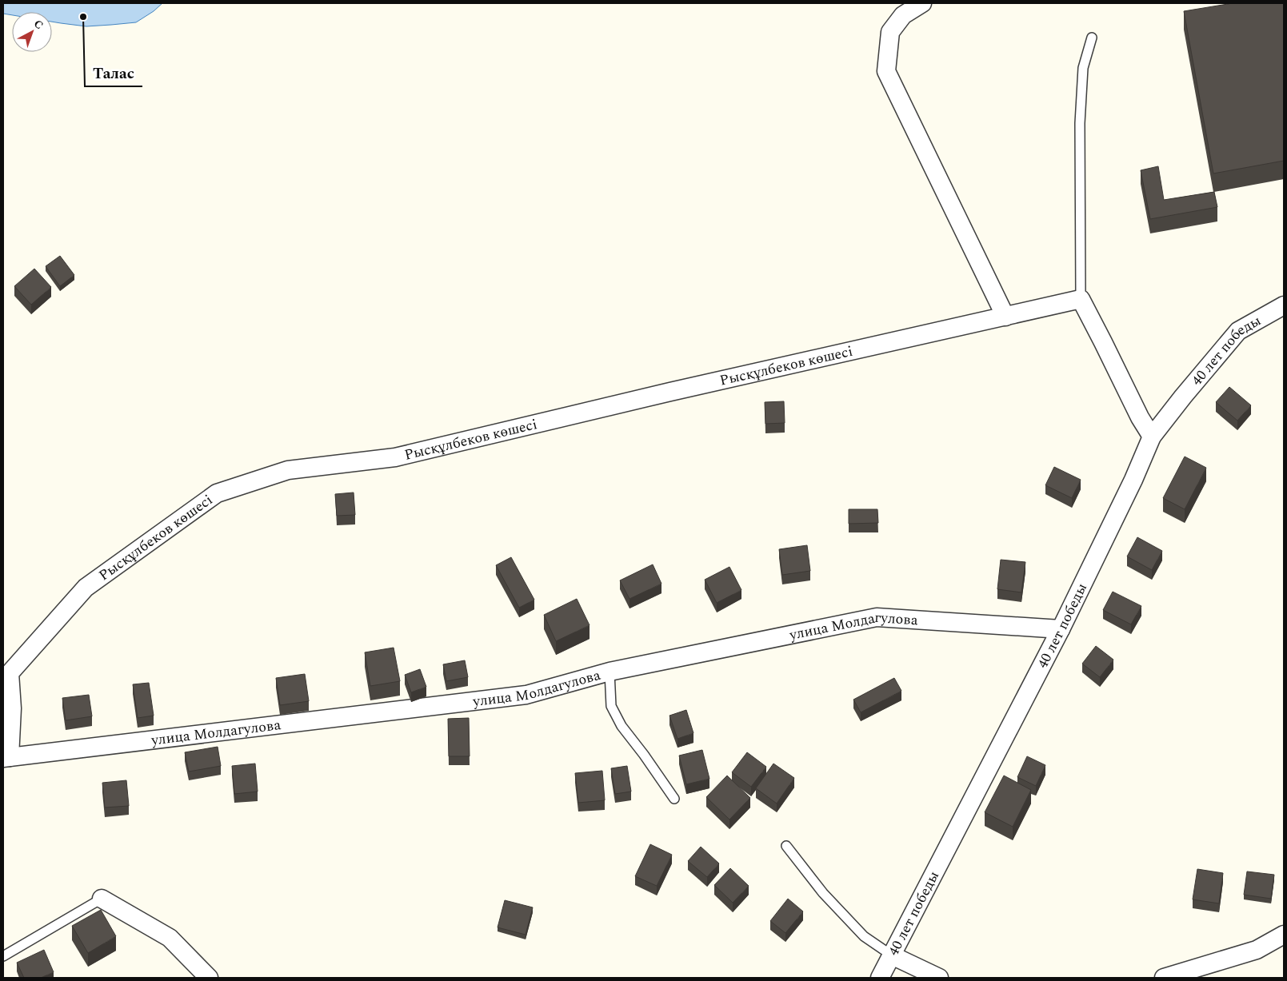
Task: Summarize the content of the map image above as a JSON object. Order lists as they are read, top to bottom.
{
  "streets": {
    "street": ["40 лет победы", "Рысқұлбеков көшесі", "улица Молдагулова"]
  },
  "crossings": [
    ["40 лет победы", "улица Молдагулова"],
    ["Рысқұлбеков көшесі", "улица Молдагулова"]
  ],
  "places": ["Талас"],
  "north": "top right"
}
